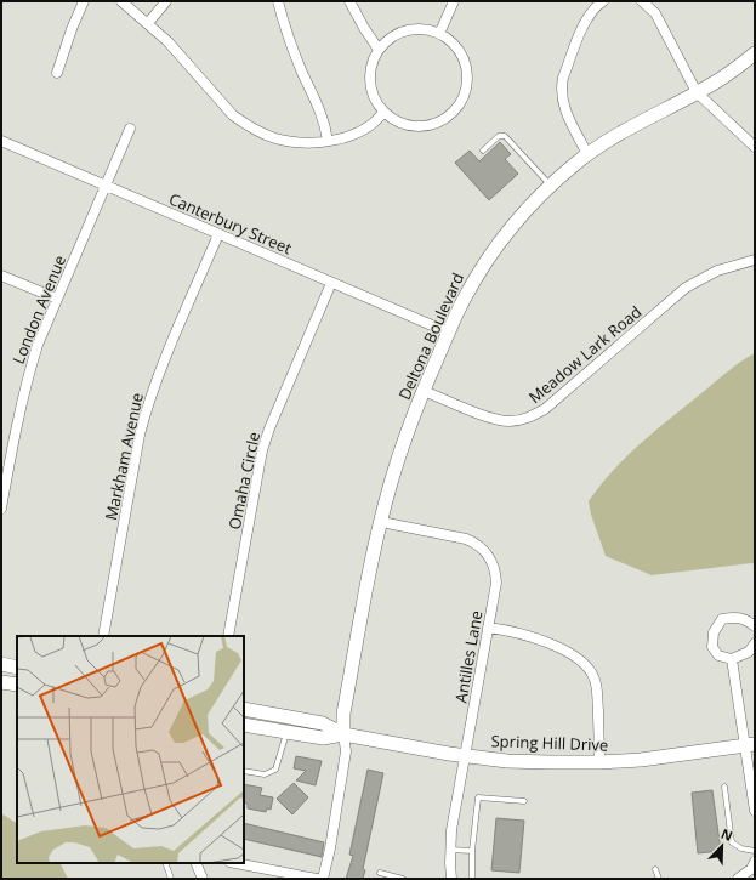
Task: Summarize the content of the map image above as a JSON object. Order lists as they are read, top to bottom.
{
  "streets": {
    "main road": ["Deltona Boulevard", "Spring Hill Drive"],
    "street": [
      "Canterbury Street",
      "London Avenue",
      "Meadow Lark Road",
      "Markham Avenue",
      "Omaha Circle",
      "Antilles Lane"
    ]
  },
  "crossings": [
    ["Canterbury Street", "London Avenue"],
    ["Canterbury Street", "Deltona Boulevard"],
    ["Canterbury Street", "Markham Avenue"],
    ["Canterbury Street", "Omaha Circle"],
    ["Deltona Boulevard", "Meadow Lark Road"],
    ["Deltona Boulevard", "Antilles Lane"],
    ["Deltona Boulevard", "Spring Hill Drive"],
    ["Antilles Lane", "Spring Hill Drive"]
  ],
  "north": "top right"
}
